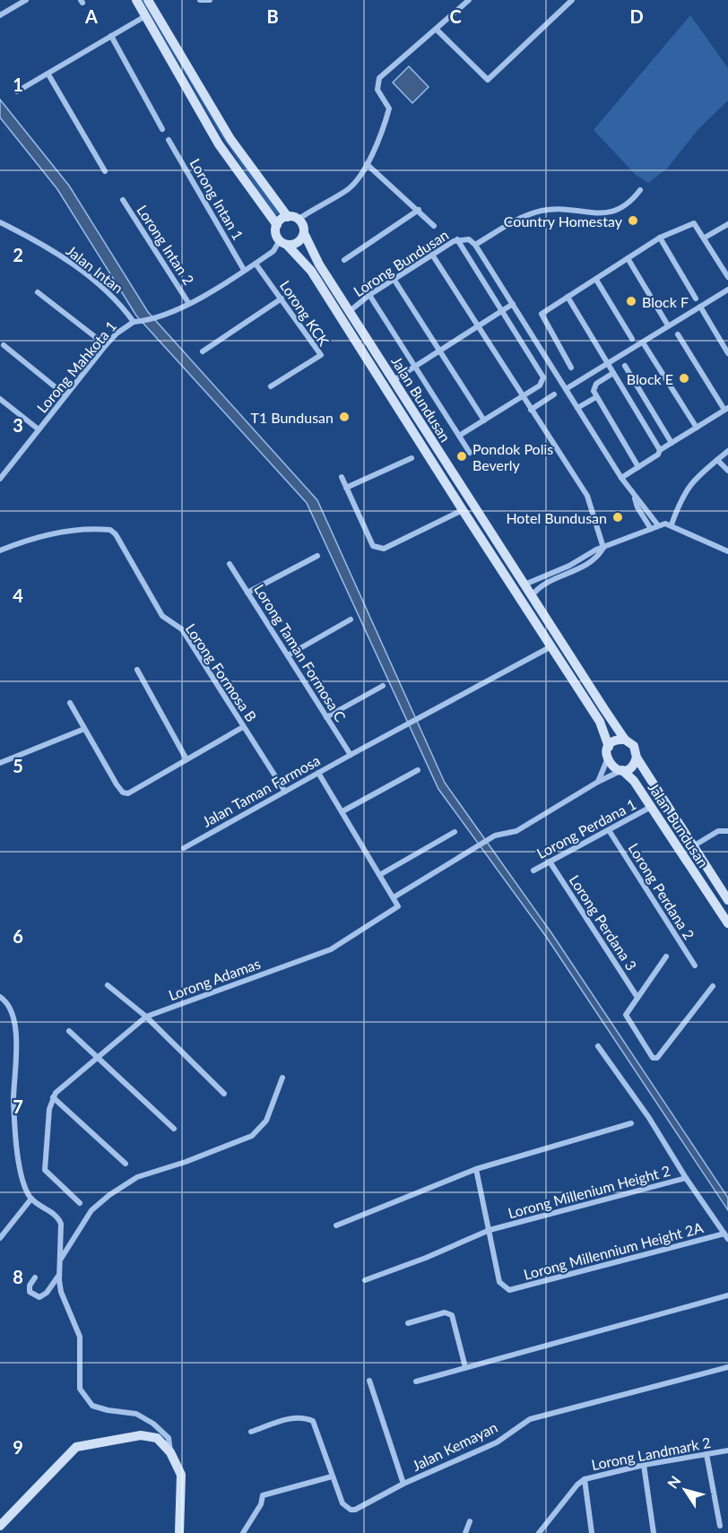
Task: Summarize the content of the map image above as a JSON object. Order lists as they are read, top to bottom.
{
  "streets": {
    "main road": ["Jalan Bundusan"],
    "street": [
      "Lorong Intan 1",
      "Lorong Intan 2",
      "Lorong Bundusan",
      "Jalan Intan",
      "Lorong KCK",
      "Lorong Mahkota 1",
      "Lorong Taman Formosa C",
      "Lorong Formosa B",
      "Jalan Taman Farmosa",
      "Lorong Perdana 1",
      "Lorong Perdana 2",
      "Lorong Perdana 3",
      "Lorong Adamas",
      "Lorong Millenium Height 2",
      "Lorong Millennium Height 2A",
      "Jalan Kemayan",
      "Lorong Landmark 2"
    ]
  },
  "crossings": [
    ["Lorong Bundusan", "Jalan Bundusan"],
    ["Jalan Intan", "Lorong Mahkota 1"],
    ["Jalan Bundusan", "Jalan Taman Farmosa"],
    ["Jalan Bundusan", "Lorong Perdana 1"],
    ["Lorong Taman Formosa C", "Jalan Taman Farmosa"],
    ["Lorong Formosa B", "Jalan Taman Farmosa"],
    ["Lorong Perdana 1", "Lorong Perdana 2"],
    ["Lorong Perdana 1", "Lorong Perdana 3"],
    ["Lorong Millenium Height 2", "Lorong Millennium Height 2A"]
  ],
  "places": [
    "Country Homestay",
    "Block F",
    "Block E",
    "T1 Bundusan",
    "Pondok Polis Beverly",
    "Hotel Bundusan"
  ],
  "north": "top left",
  "grid": {
    "columns": [
      "A",
      "B",
      "C",
      "D"
    ],
    "rows": [
      "1",
      "2",
      "3",
      "4",
      "5",
      "6",
      "7",
      "8",
      "9"
    ]
  }
}
